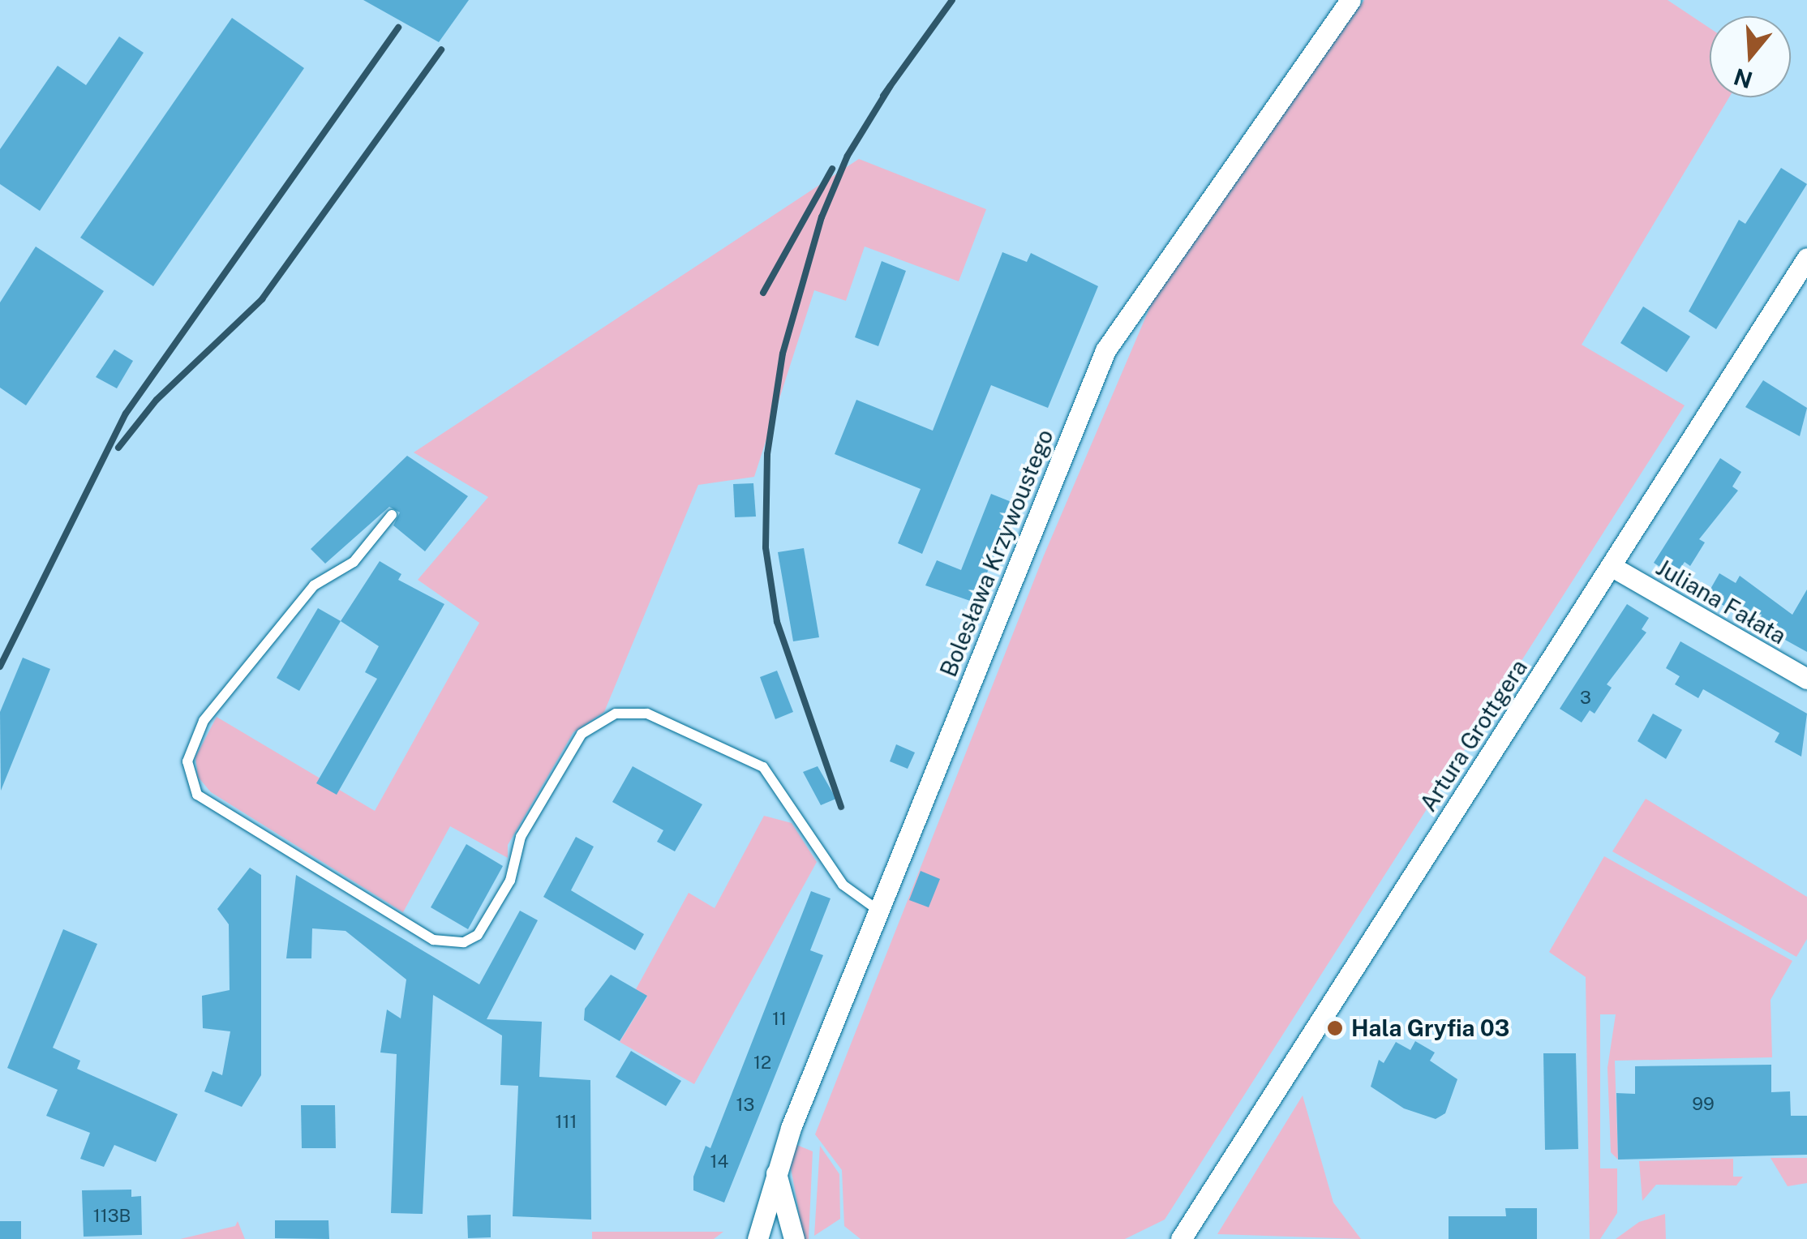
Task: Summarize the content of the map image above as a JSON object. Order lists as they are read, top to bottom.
{
  "streets": {
    "street": ["Bolesława Krzywoustego", "Juliana Fałata", "Artura Grottgera"]
  },
  "crossings": [
    ["Juliana Fałata", "Artura Grottgera"]
  ],
  "places": ["Hala Gryfia 03"],
  "house_numbers": [
    "3",
    "11",
    "12",
    "99",
    "13",
    "111",
    "14",
    "113B"
  ],
  "north": "bottom"
}
